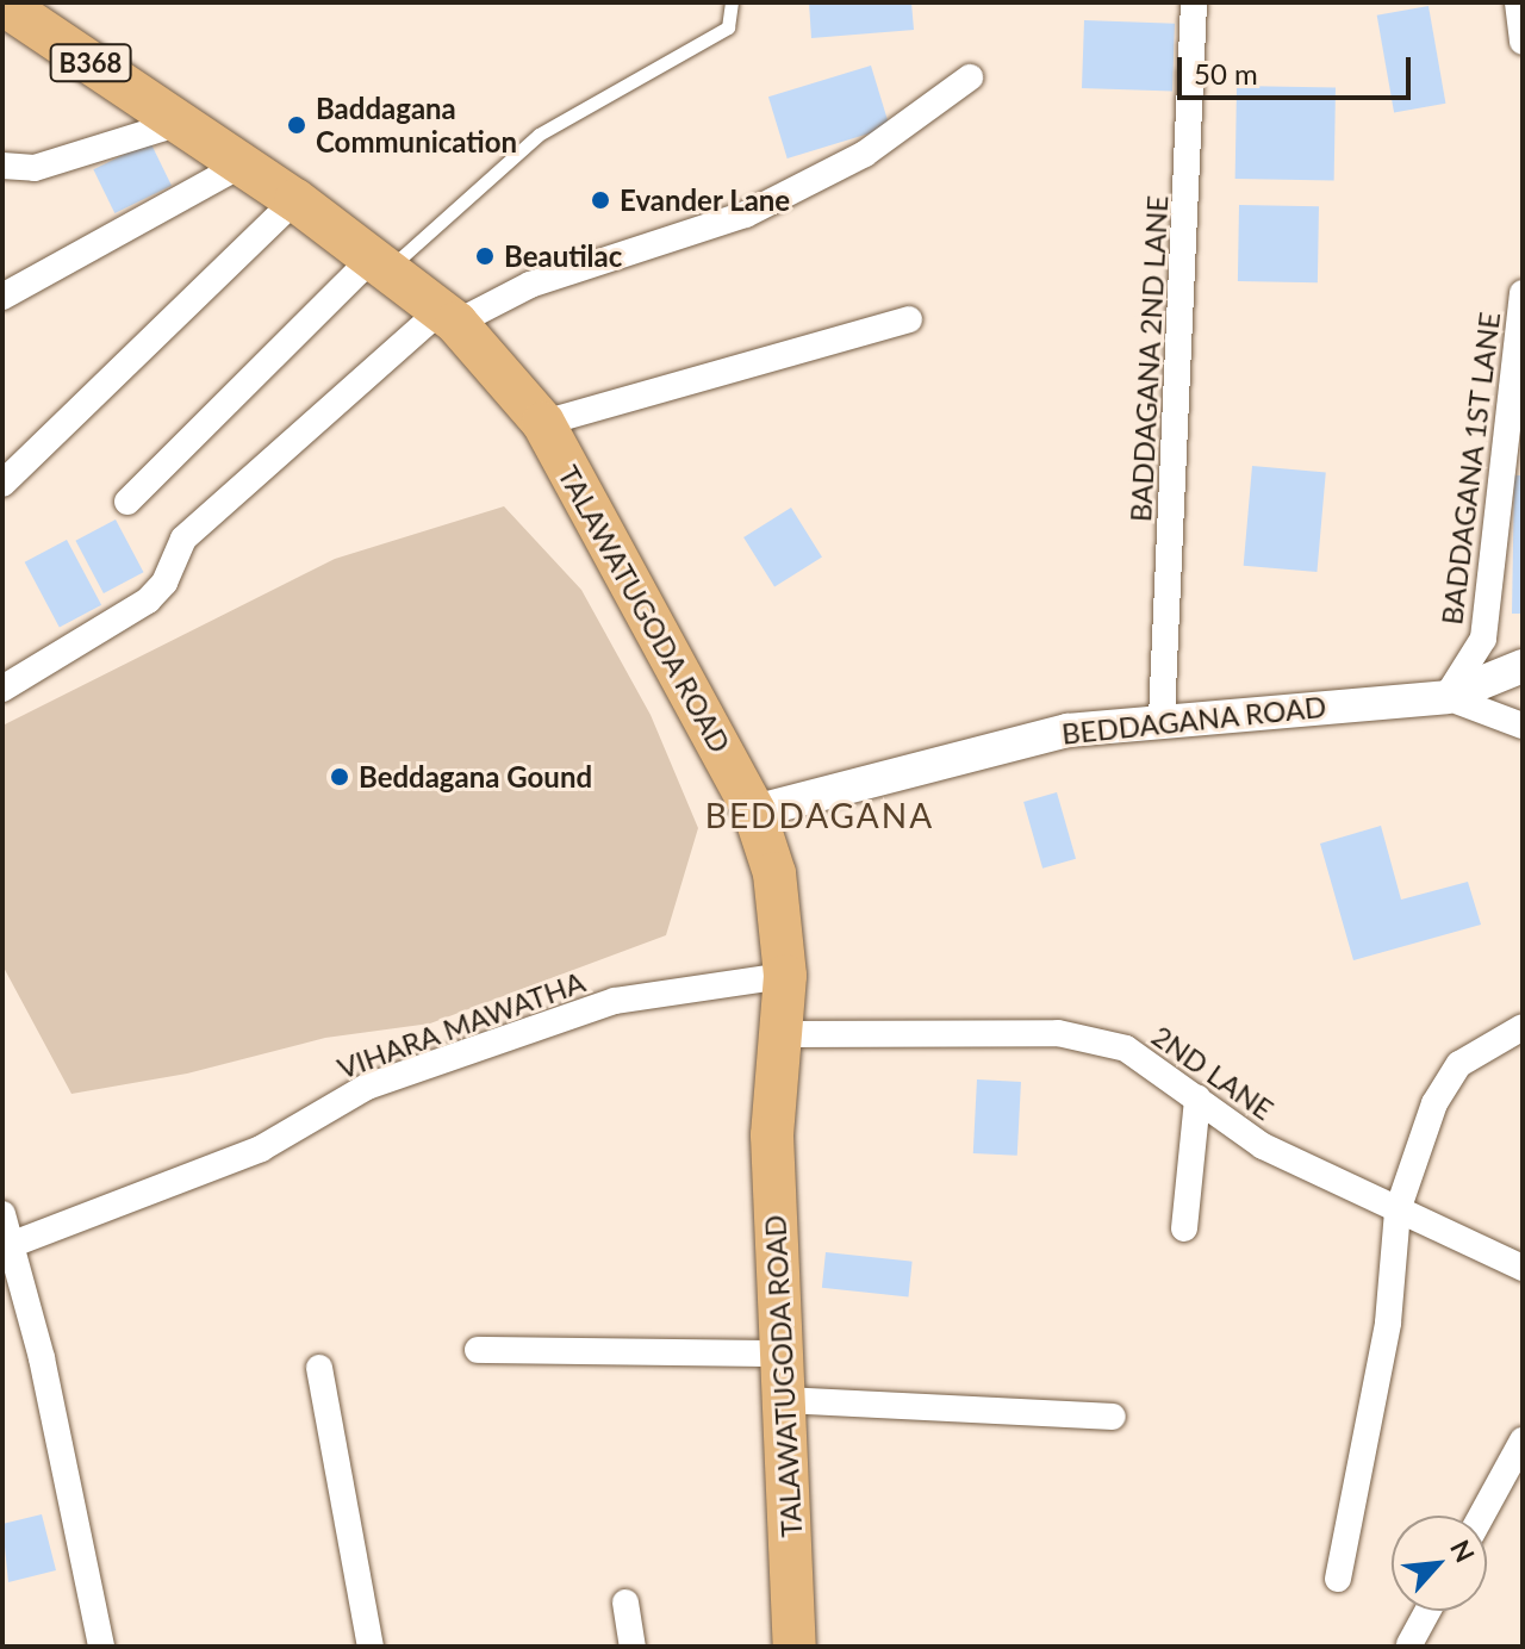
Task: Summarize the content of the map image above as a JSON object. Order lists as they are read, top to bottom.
{
  "streets": {
    "main road": ["B368", "TALAWATUGODA ROAD"],
    "street": [
      "BADDAGANA 2ND LANE",
      "BADDAGANA 1ST LANE",
      "BEDDAGANA ROAD",
      "VIHARA MAWATHA",
      "2ND LANE"
    ]
  },
  "crossings": [
    ["BADDAGANA 2ND LANE", "BEDDAGANA ROAD"],
    ["BADDAGANA 1ST LANE", "BEDDAGANA ROAD"],
    ["TALAWATUGODA ROAD", "BEDDAGANA ROAD"],
    ["TALAWATUGODA ROAD", "VIHARA MAWATHA"],
    ["TALAWATUGODA ROAD", "2ND LANE"]
  ],
  "districts": ["BEDDAGANA"],
  "places": [
    "Baddagana Communication",
    "Evander Lane",
    "Beautilac",
    "Beddagana Gound"
  ],
  "scale_bar": "50 m",
  "north": "top right"
}
